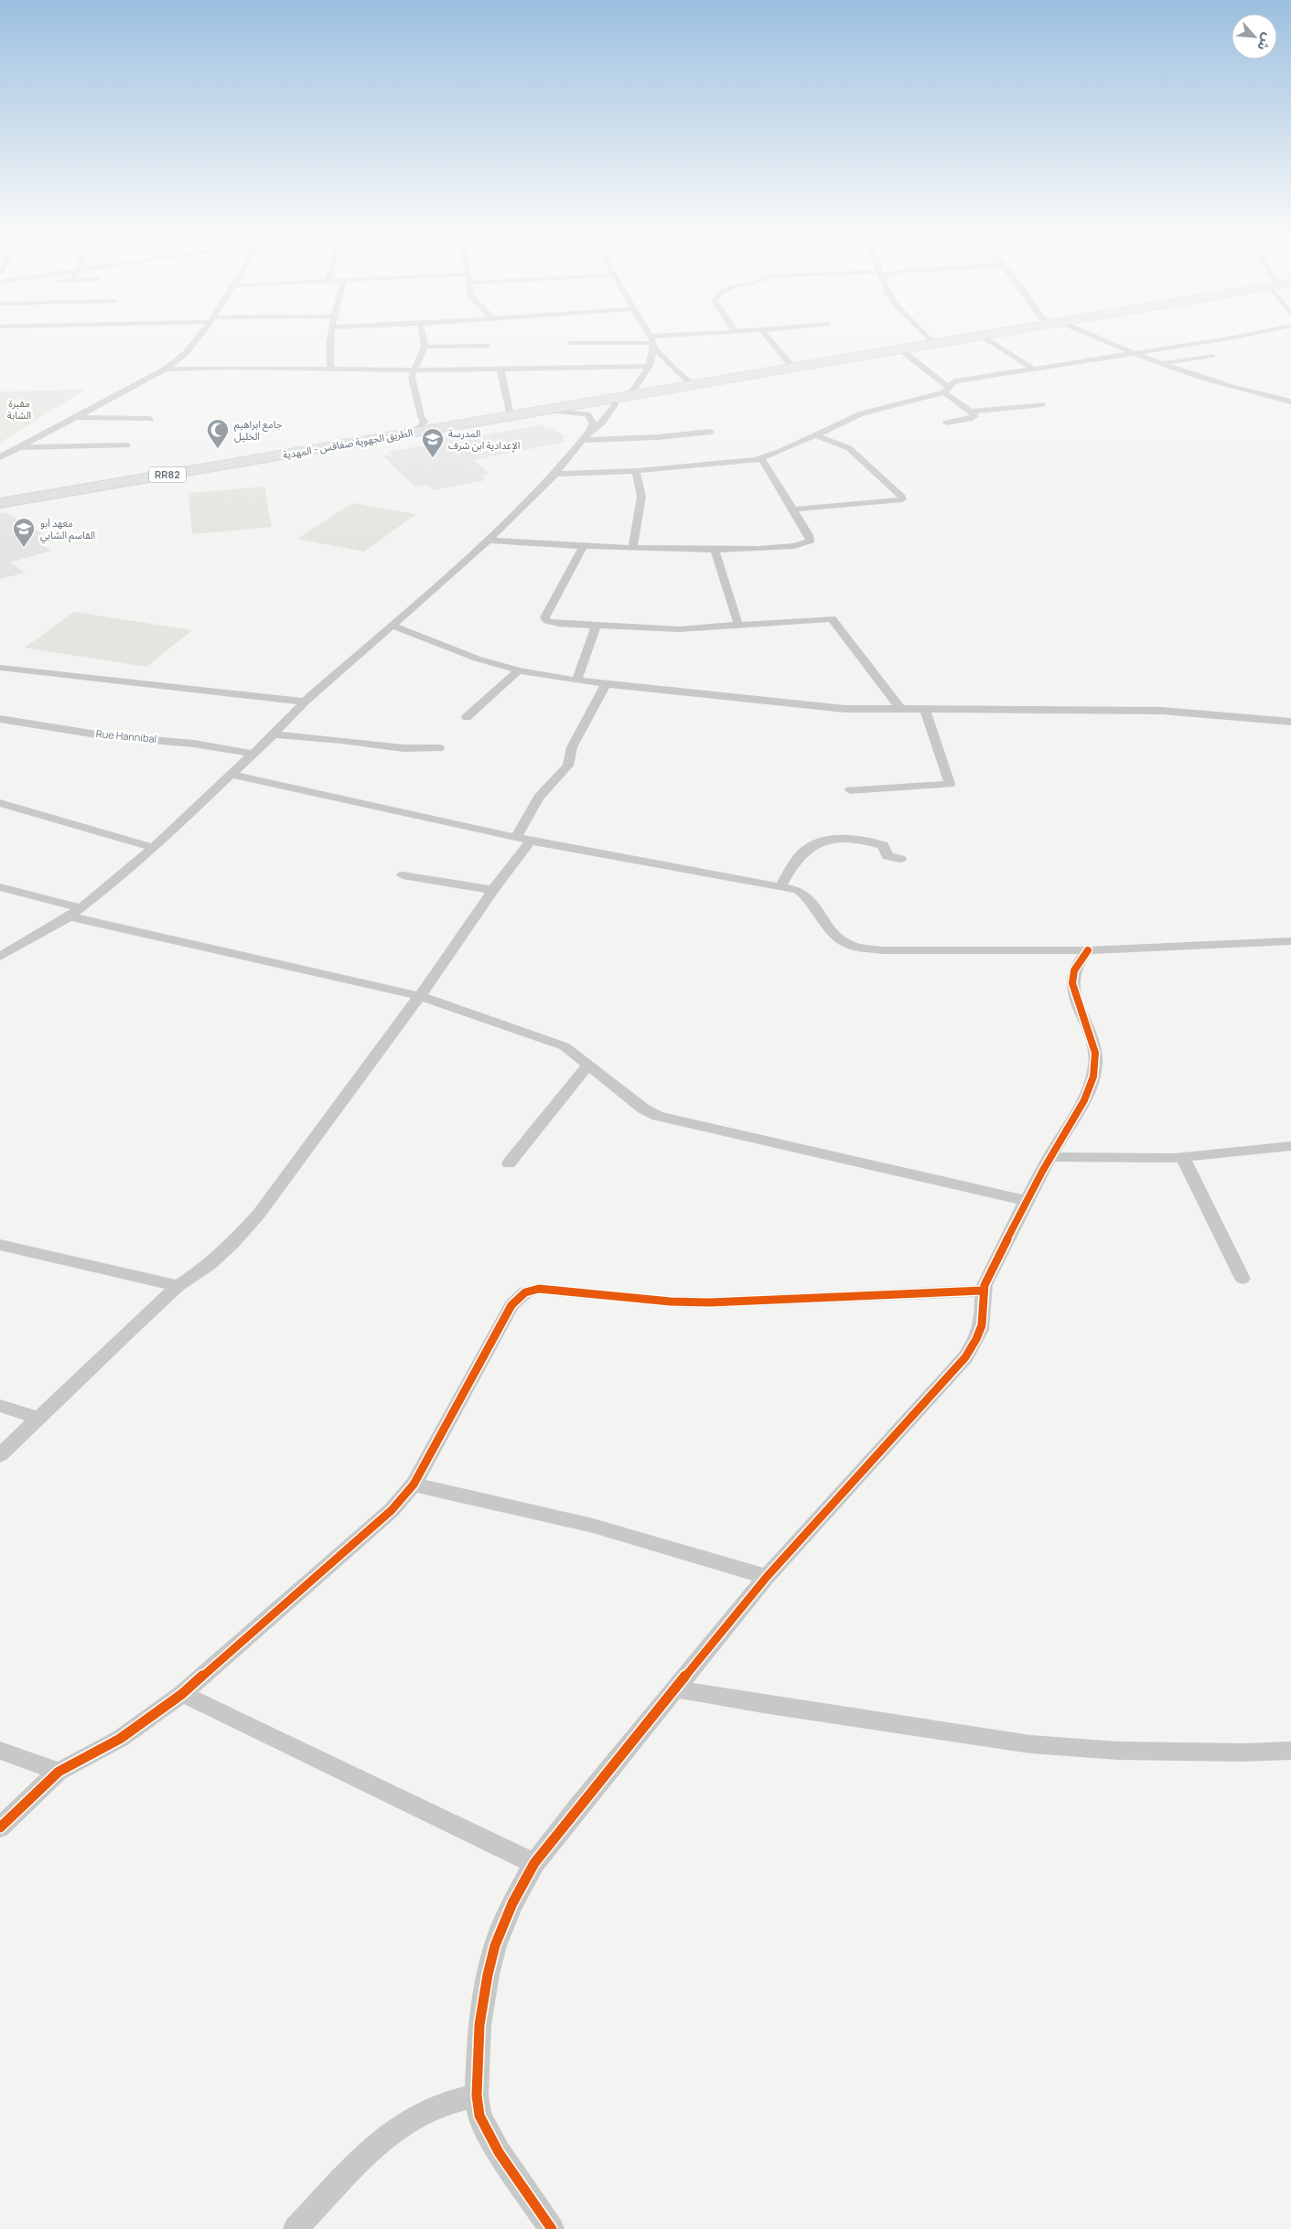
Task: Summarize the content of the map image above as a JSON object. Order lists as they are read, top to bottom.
{
  "streets": {
    "main road": ["الطريق الجهوية صفاقس - المهدية", "RR82"],
    "street": ["Rue Hannibal"]
  },
  "parks": ["مقبرة الشابة"],
  "places": {
    "mosque": ["جامع ابراهيم الخليل"],
    "school or university": ["المدرسة الإعدادية ابن شرف", "معهد أبو القاسم الشابي"]
  },
  "north": "bottom right"
}
